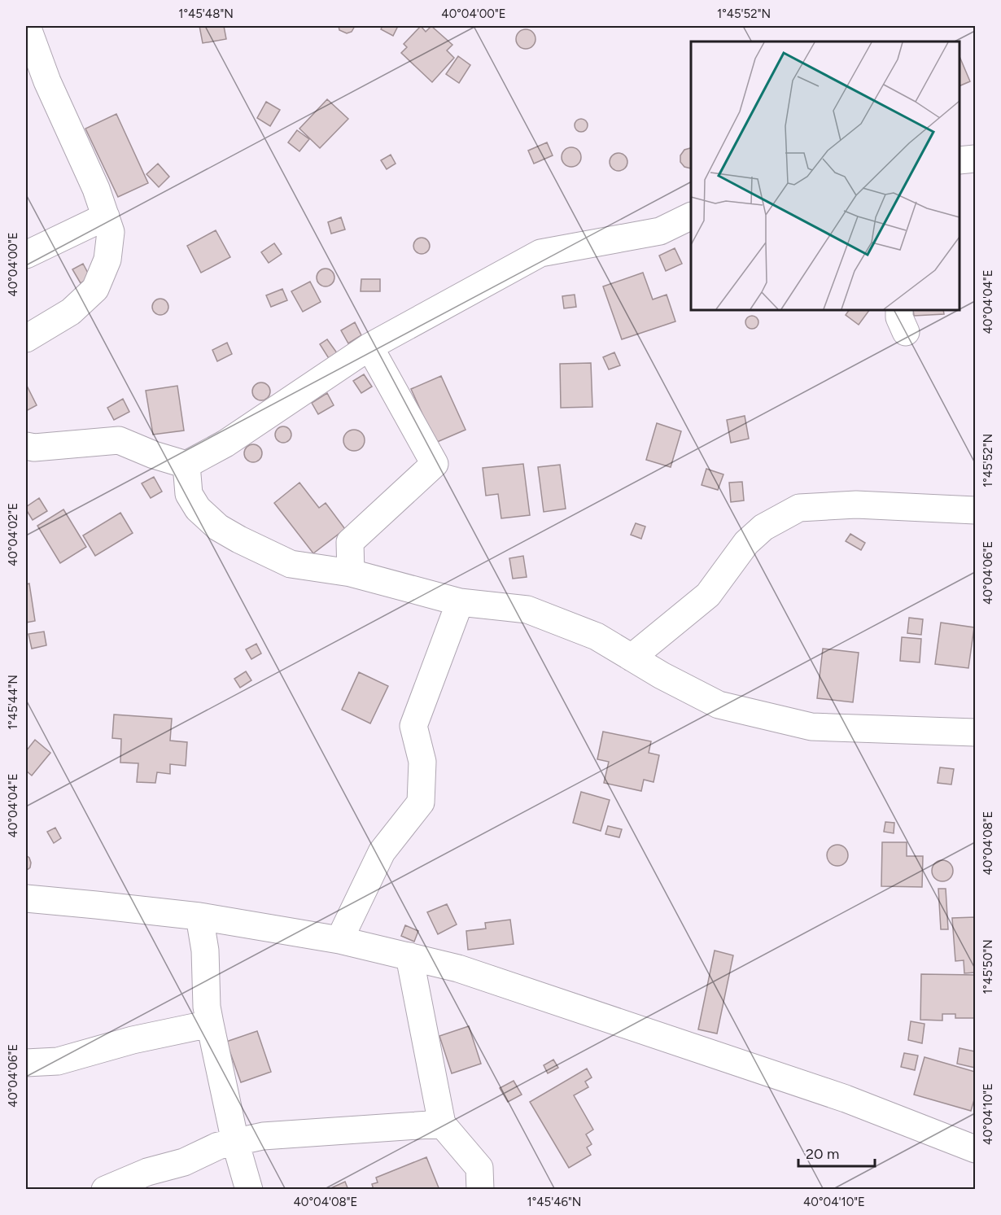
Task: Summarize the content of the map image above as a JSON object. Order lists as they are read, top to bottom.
{
  "scale_bar": "20 m",
  "coordinates": [
    "1°45'48\"N",
    "40°04'00\"E",
    "1°45'52\"N",
    "40°04'04\"E",
    "40°04'02\"E",
    "40°04'06\"E",
    "1°45'44\"N",
    "40°04'08\"E",
    "1°45'50\"N",
    "40°04'10\"E",
    "1°45'46\"N"
  ]
}
